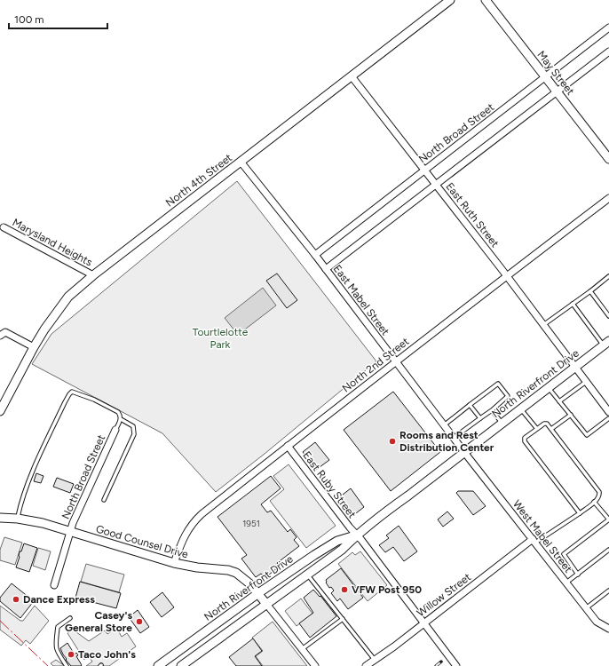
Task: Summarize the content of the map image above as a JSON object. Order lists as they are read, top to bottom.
{
  "streets": {
    "street": [
      "May Street",
      "North Broad Street",
      "North 4th Street",
      "East Ruth Street",
      "Marysland Heights",
      "East Mabel Street",
      "North 2nd Street",
      "North Riverfront Drive",
      "East Ruby Street",
      "West Mabel Street",
      "Good Counsel Drive",
      "Willow Street"
    ]
  },
  "crossings": [
    ["May Street", "North Broad Street"],
    ["North Broad Street", "East Ruth Street"],
    ["North Broad Street", "East Mabel Street"],
    ["North Broad Street", "Good Counsel Drive"],
    ["North 4th Street", "East Ruth Street"],
    ["North 4th Street", "Marysland Heights"],
    ["North 4th Street", "East Mabel Street"],
    ["East Ruth Street", "North 2nd Street"],
    ["East Ruth Street", "North Riverfront Drive"],
    ["East Mabel Street", "North 2nd Street"],
    ["East Mabel Street", "North Riverfront Drive"],
    ["East Mabel Street", "West Mabel Street"],
    ["North 2nd Street", "East Ruby Street"],
    ["North 2nd Street", "Good Counsel Drive"],
    ["North Riverfront Drive", "East Ruby Street"],
    ["North Riverfront Drive", "West Mabel Street"],
    ["North Riverfront Drive", "Good Counsel Drive"],
    ["East Ruby Street", "Willow Street"],
    ["West Mabel Street", "Willow Street"]
  ],
  "parks": ["Tourtlelotte Park"],
  "places": [
    "Rooms and Rest Distribution Center",
    "VFW Post 950",
    "Dance Express",
    "Casey's General Store",
    "Taco John's"
  ],
  "house_numbers": ["1951"],
  "scale_bar": "100 m"
}
